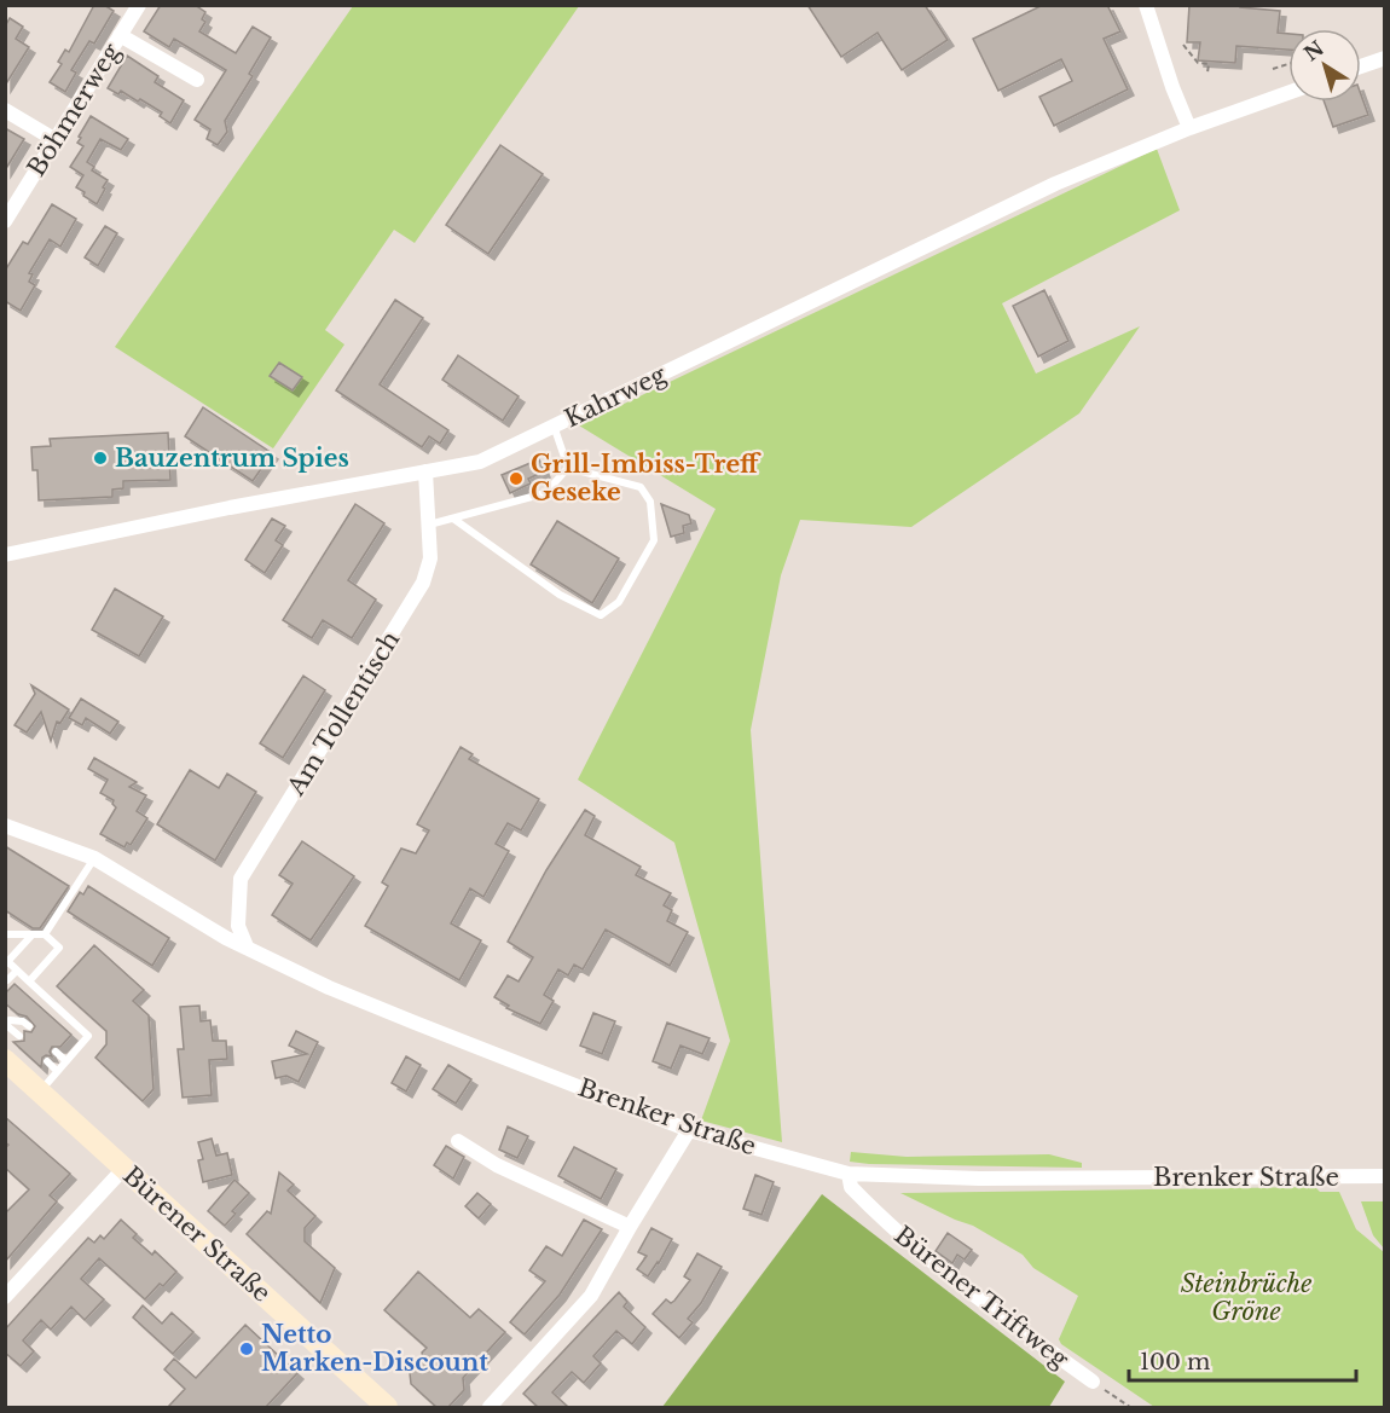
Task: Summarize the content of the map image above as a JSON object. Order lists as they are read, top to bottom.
{
  "streets": {
    "main road": ["Bürener Straße"],
    "street": [
      "Böhmerweg",
      "Kahrweg",
      "Am Tollentisch",
      "Brenker Straße",
      "Bürener Triftweg"
    ]
  },
  "crossings": [
    ["Kahrweg", "Am Tollentisch"],
    ["Am Tollentisch", "Brenker Straße"],
    ["Brenker Straße", "Bürener Triftweg"]
  ],
  "parks": ["Steinbrüche Gröne"],
  "places": ["Bauzentrum Spies", "Grill-Imbiss-Treff Geseke", "Netto Marken-Discount"],
  "scale_bar": "100 m",
  "north": "top left"
}
